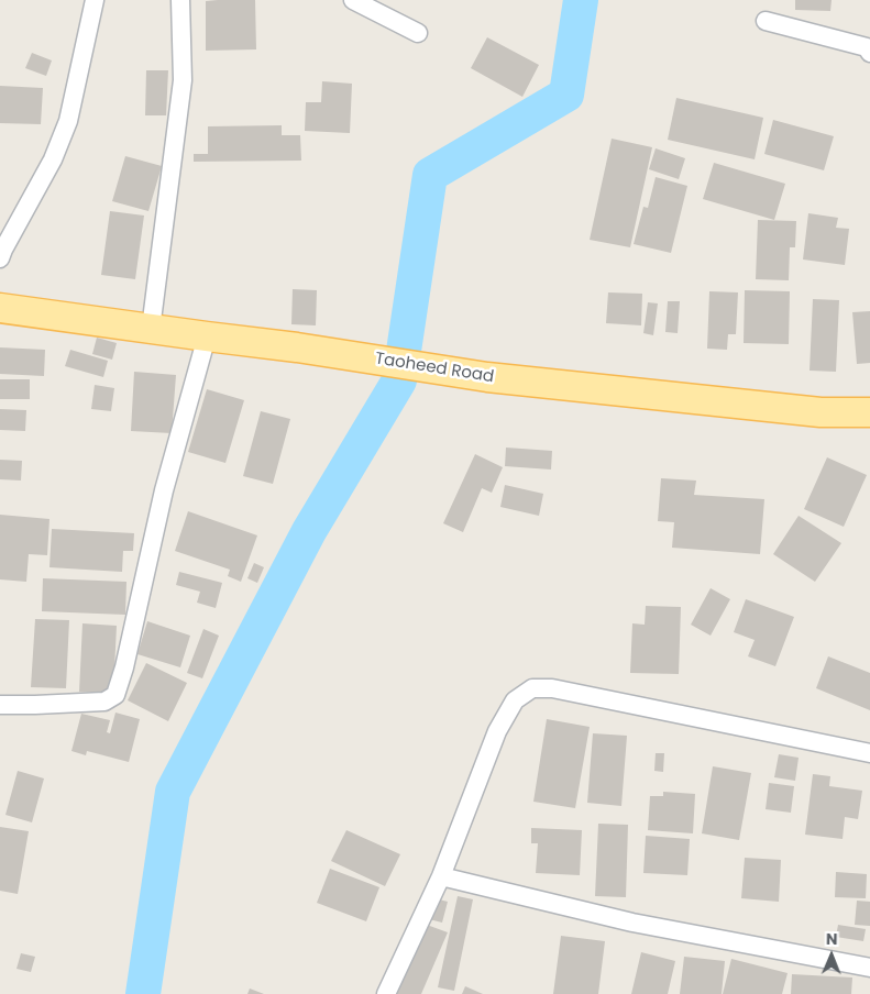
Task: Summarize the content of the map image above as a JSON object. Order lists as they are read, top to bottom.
{
  "streets": {
    "main road": ["Taoheed Road"]
  },
  "north": "top"
}
